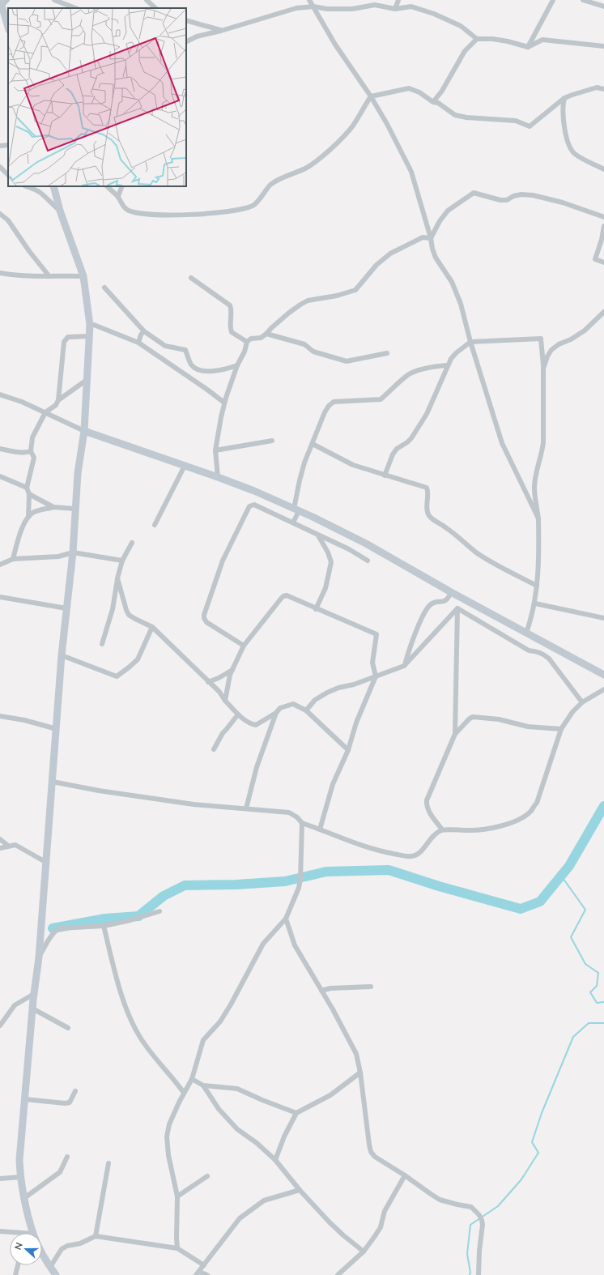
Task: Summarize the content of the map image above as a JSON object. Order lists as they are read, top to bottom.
{
  "north": "left"
}
